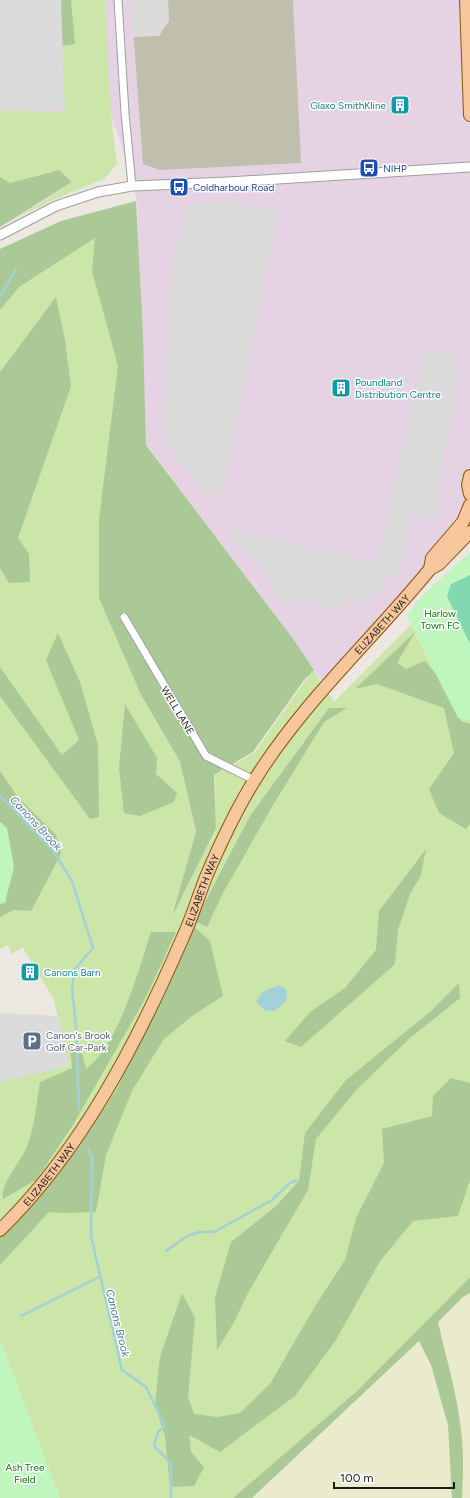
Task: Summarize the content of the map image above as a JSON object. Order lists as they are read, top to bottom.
{
  "streets": {
    "main road": ["ELIZABETH WAY"],
    "street": ["WELL LANE"]
  },
  "crossings": [
    ["ELIZABETH WAY", "WELL LANE"]
  ],
  "water": ["Canons Brook"],
  "parks": ["Harlow Town FC", "Ash Tree Field"],
  "places": {
    "building": ["Glaxo SmithKline", "Poundland Distribution Centre", "Canons Barn"],
    "bus stop": ["NIHP", "Coldharbour Road"],
    "parking": ["Canon's Brook Golf Car-Park"]
  },
  "scale_bar": "100 m"
}
